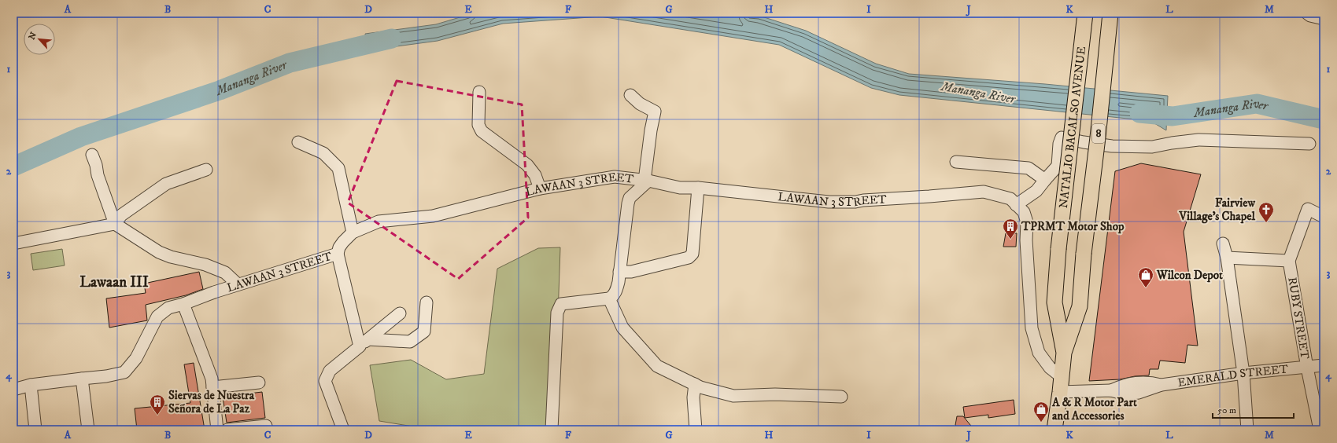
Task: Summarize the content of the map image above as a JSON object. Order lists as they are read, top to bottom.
{
  "streets": {
    "main road": ["NATALIO BACALSO AVENUE", "8"],
    "street": ["LAWAAN 3 STREET", "RUBY STREET", "EMERALD STREET"]
  },
  "crossings": [
    ["NATALIO BACALSO AVENUE", "LAWAAN 3 STREET"],
    ["NATALIO BACALSO AVENUE", "EMERALD STREET"],
    ["RUBY STREET", "EMERALD STREET"]
  ],
  "districts": ["Lawaan III"],
  "water": ["Mananga River"],
  "places": {
    "church": ["Fairview Village's Chapel"],
    "building": ["TPRMT Motor Shop", "Siervas de Nuestra Señora de La Paz"],
    "shop": ["Wilcon Depot", "A & R Motor Part and Accessories"]
  },
  "scale_bar": "50 m",
  "north": "top left",
  "grid": {
    "columns": [
      "A",
      "B",
      "C",
      "D",
      "E",
      "F",
      "G",
      "H",
      "I",
      "J",
      "K",
      "L",
      "M"
    ],
    "rows": [
      "1",
      "2",
      "3",
      "4"
    ]
  }
}
